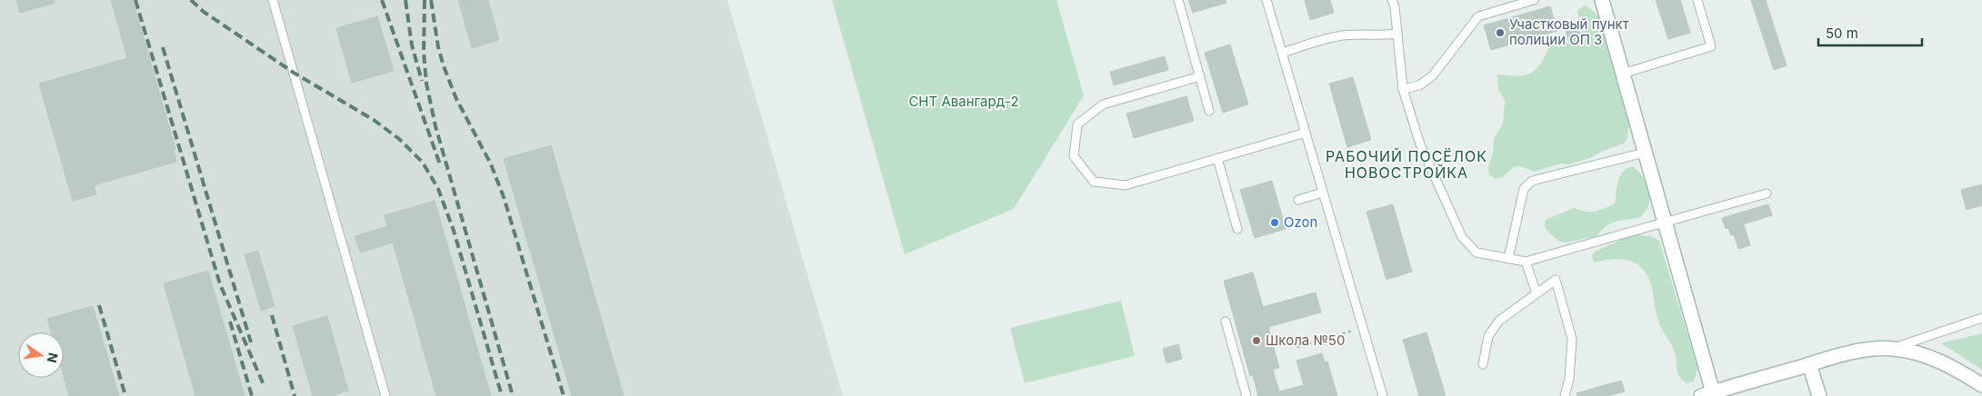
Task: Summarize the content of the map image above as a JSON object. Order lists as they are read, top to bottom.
{
  "districts": ["РАБОЧИЙ ПОСЁЛОК НОВОСТРОЙКА"],
  "parks": ["СНТ Авангард-2"],
  "places": ["Участковый пункт полиции ОП 3", "Ozon", "Школа №50"],
  "scale_bar": "50 m",
  "north": "right"
}
